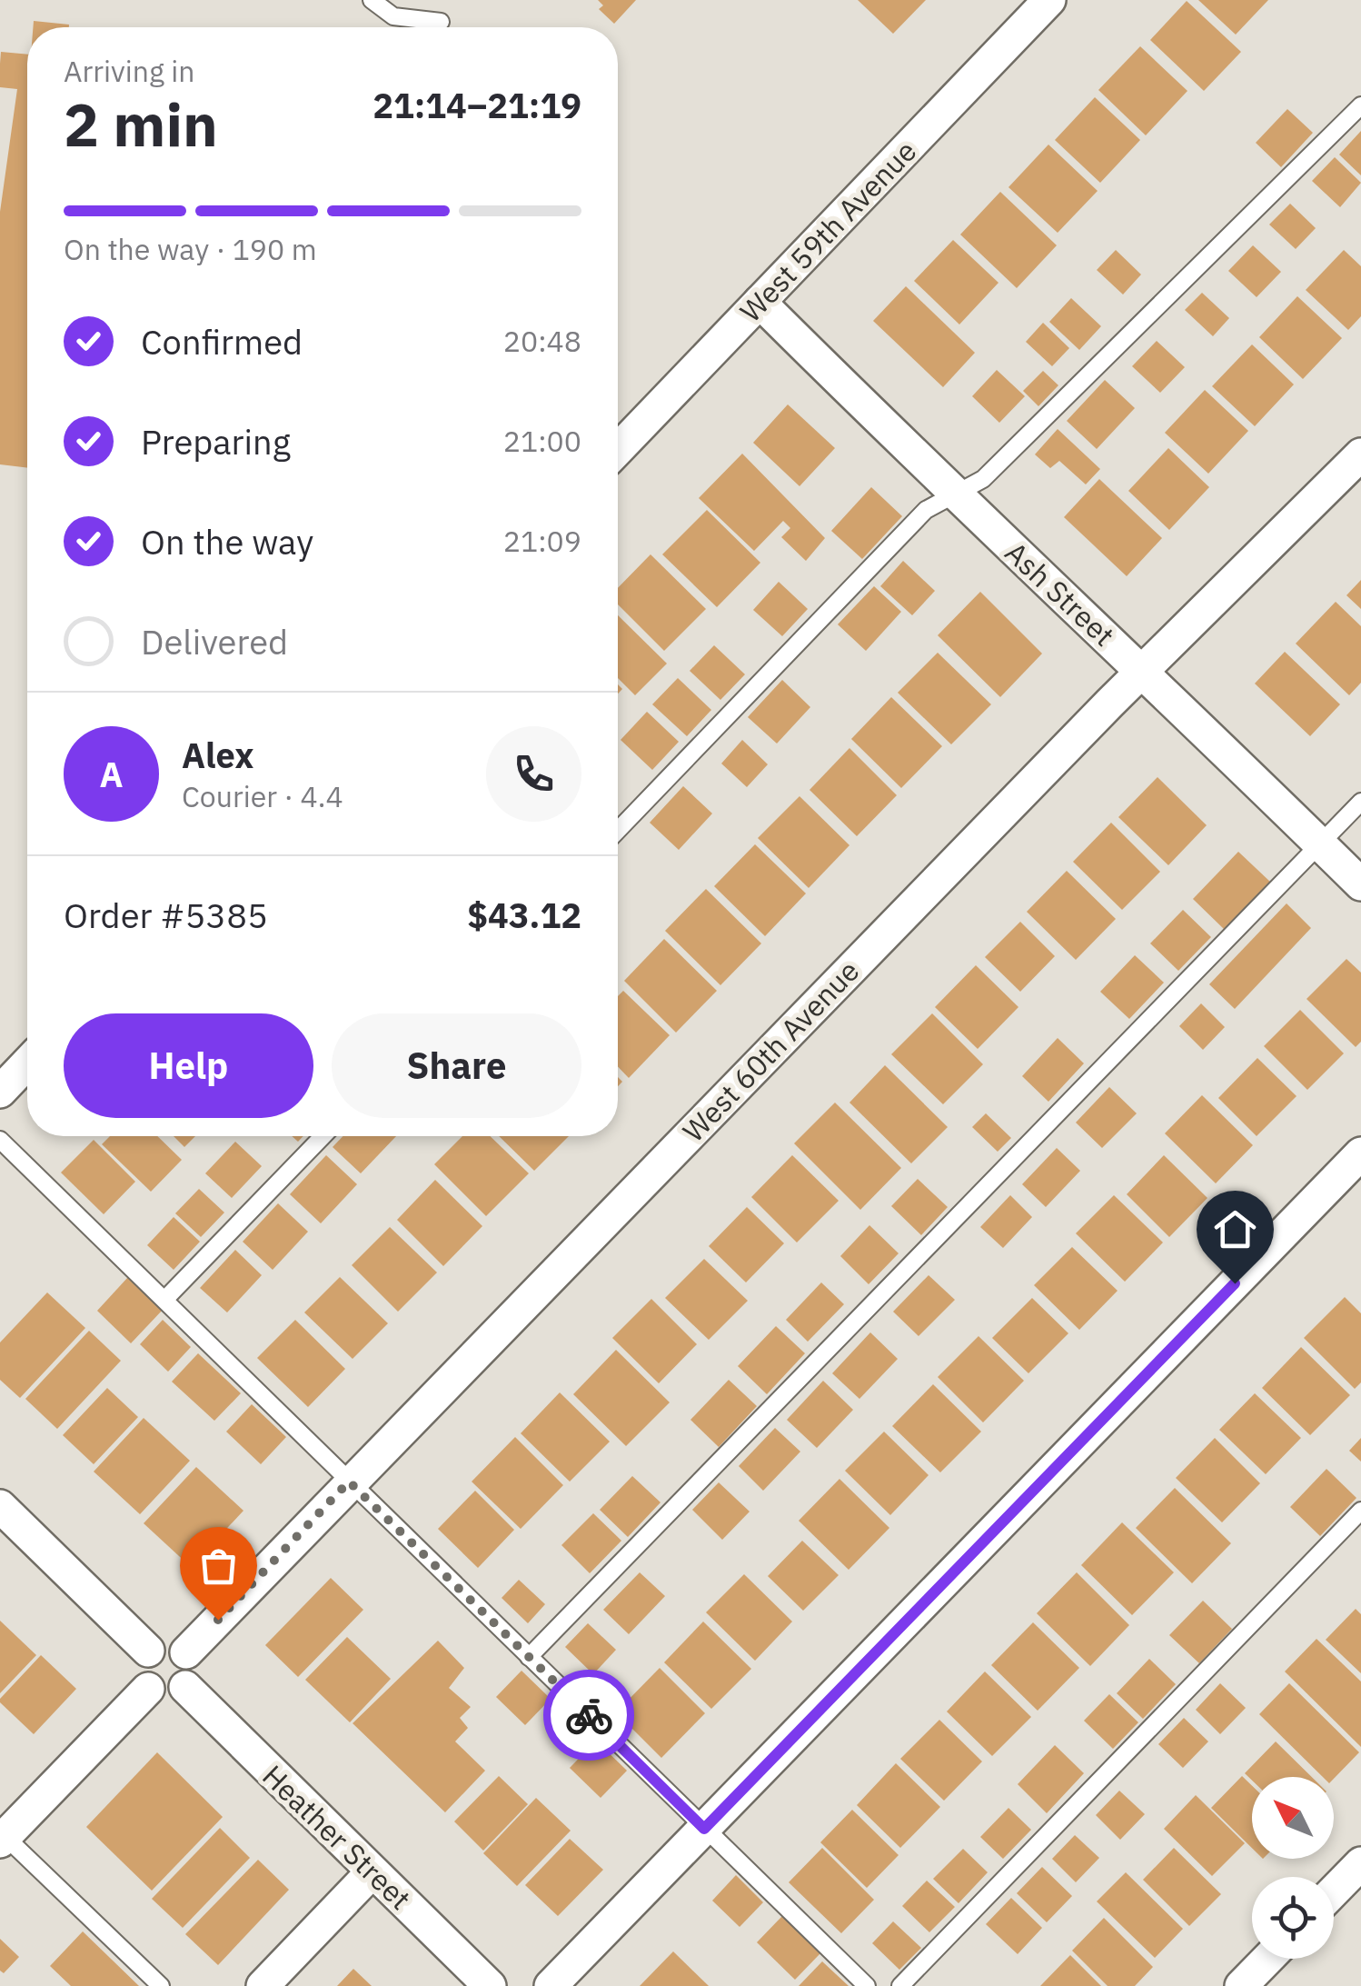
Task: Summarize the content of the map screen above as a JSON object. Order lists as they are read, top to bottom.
{
  "streets": {
    "street": [
      "West 59th Avenue",
      "Ash Street",
      "West 60th Avenue",
      "Heather Street"
    ]
  },
  "crossings": [
    ["West 59th Avenue", "Ash Street"],
    ["Ash Street", "West 60th Avenue"],
    ["West 60th Avenue", "Heather Street"]
  ],
  "north": "top left",
  "page": {
    "heading": ["2 min", "Arriving in", "21:14–21:19"],
    "panel": [
      "Alex",
      "Courier · 4.4",
      "Order #5385",
      "$43.12"
    ],
    "bar": "On the way · 190 m",
    "list": [
      ["Confirmed", "20:48"],
      ["Preparing", "21:00"],
      ["On the way", "21:09"],
      "Delivered"
    ],
    "round": "A",
    "buttons": ["Help", "Share"]
  }
}
